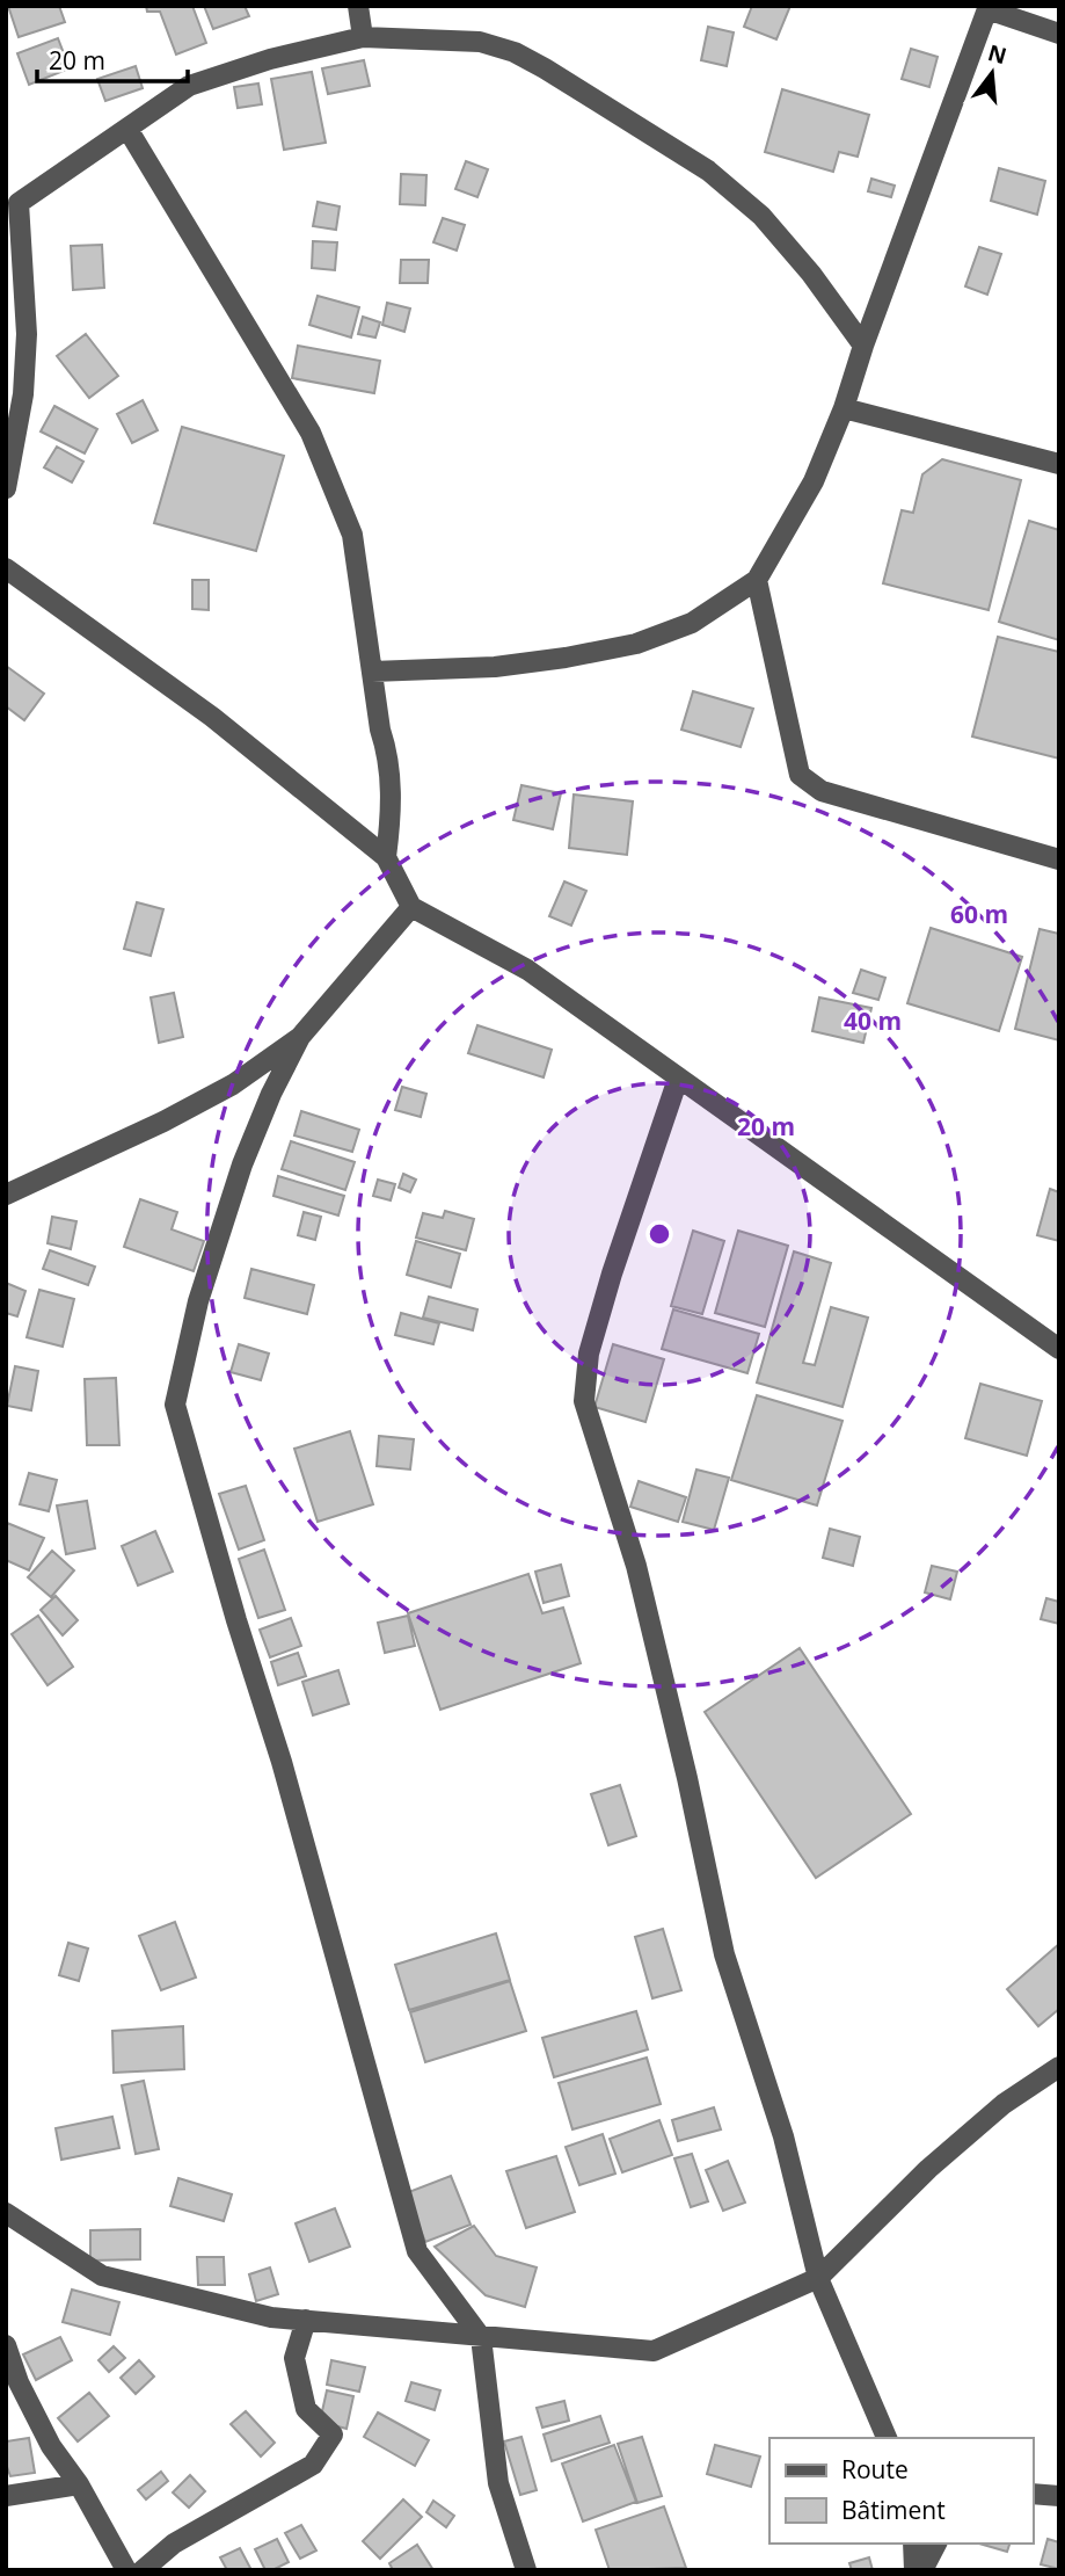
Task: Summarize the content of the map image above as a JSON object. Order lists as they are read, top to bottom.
{
  "legend": ["Route", "Bâtiment"],
  "scale_bar": "20 m",
  "north": "top",
  "rings": ["60 m", "40 m", "20 m"]
}
